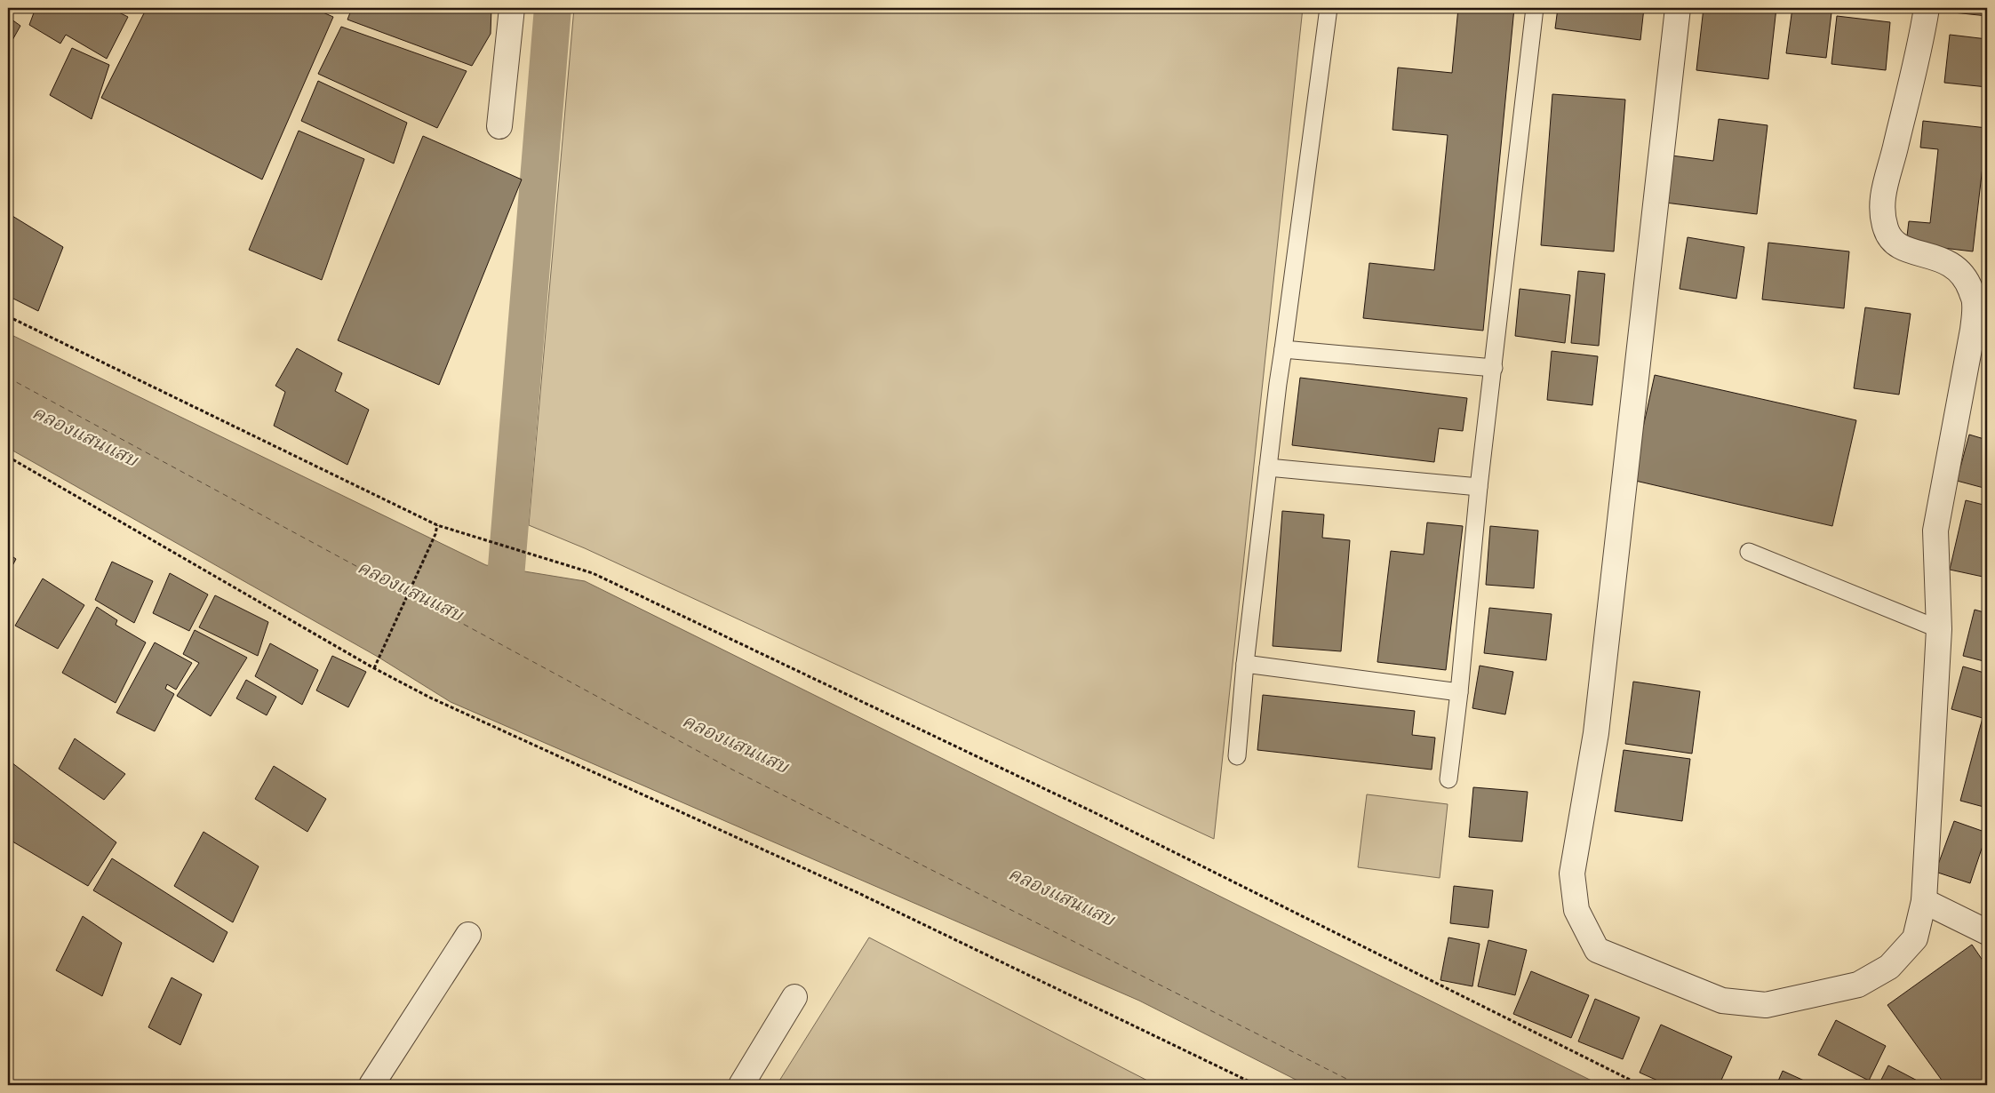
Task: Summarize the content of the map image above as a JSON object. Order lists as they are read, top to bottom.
{
  "water": ["คลองแสนแสบ"]
}
